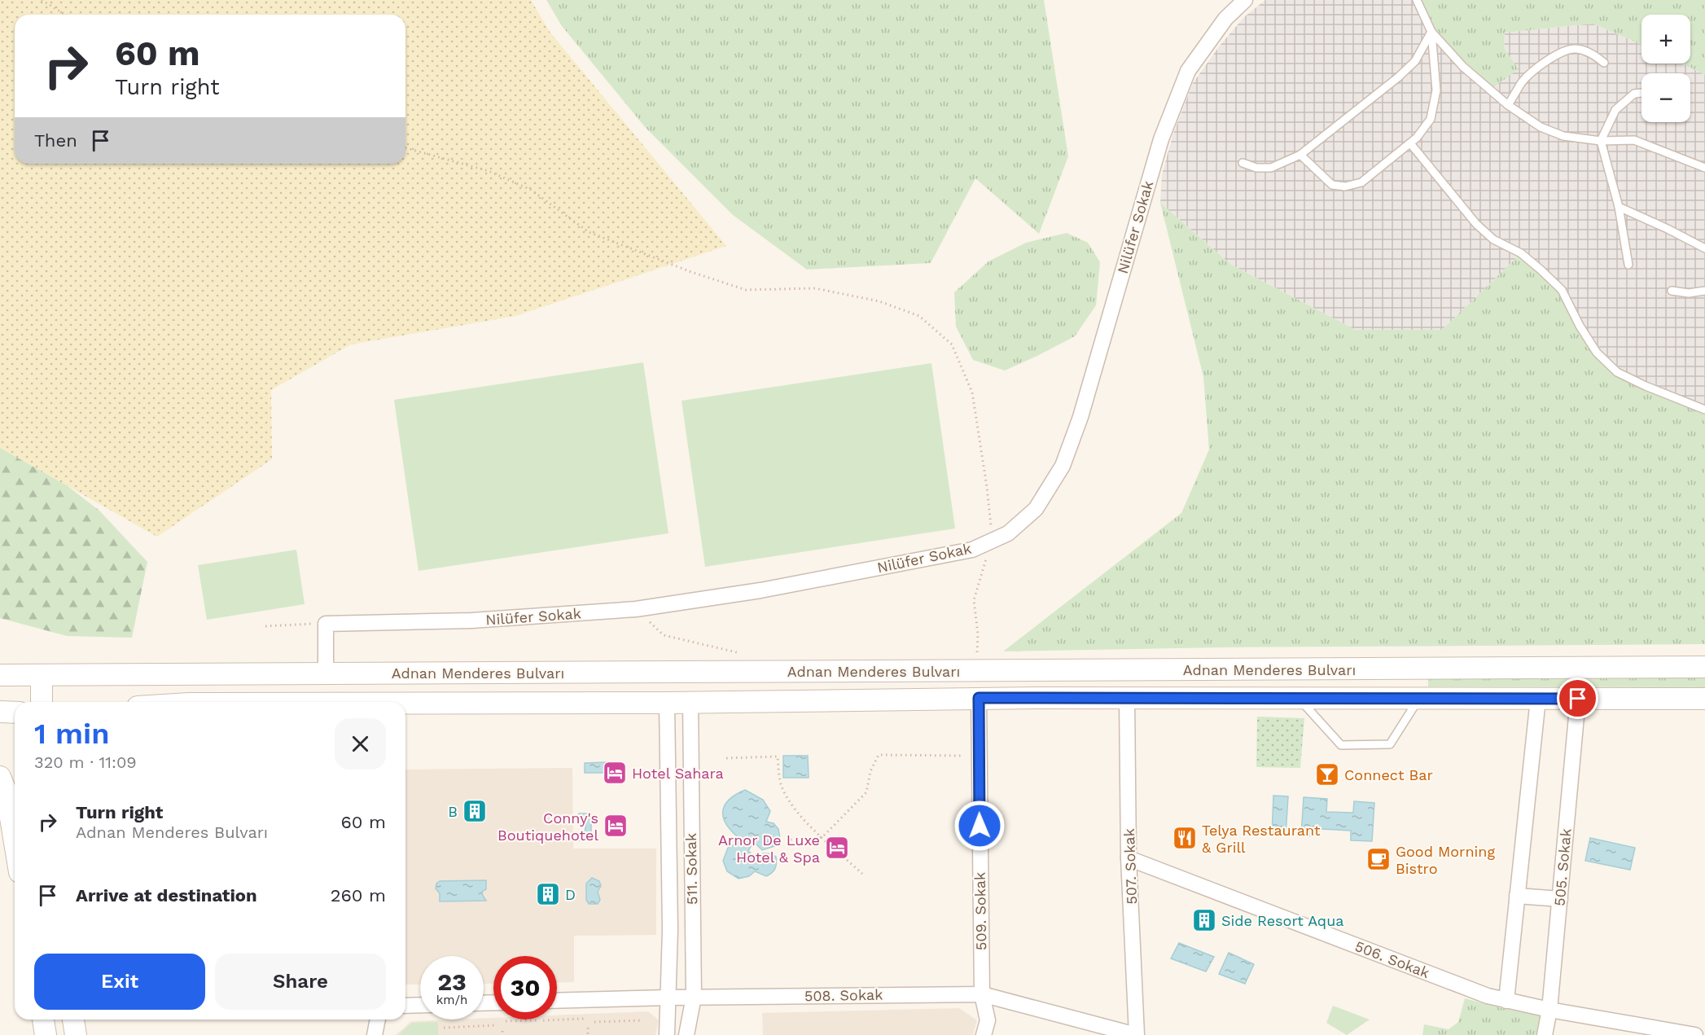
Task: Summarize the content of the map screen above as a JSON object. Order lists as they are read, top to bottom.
{
  "streets": {
    "main road": ["Adnan Menderes Bulvarı"],
    "street": [
      "Nilüfer Sokak",
      "507. Sokak",
      "505. Sokak",
      "511. Sokak",
      "509. Sokak",
      "506. Sokak",
      "508. Sokak"
    ]
  },
  "crossings": [
    ["Adnan Menderes Bulvarı", "507. Sokak"],
    ["Adnan Menderes Bulvarı", "505. Sokak"],
    ["Adnan Menderes Bulvarı", "511. Sokak"],
    ["Adnan Menderes Bulvarı", "509. Sokak"],
    ["507. Sokak", "506. Sokak"],
    ["507. Sokak", "508. Sokak"],
    ["505. Sokak", "506. Sokak"],
    ["511. Sokak", "508. Sokak"],
    ["509. Sokak", "508. Sokak"]
  ],
  "places": {
    "hotel": ["Hotel Sahara", "Conny's Boutiquehotel", "Arnor De Luxe Hotel & Spa"],
    "bar": ["Connect Bar"],
    "building": ["B", "D", "Side Resort Aqua"],
    "restaurant": ["Telya Restaurant & Grill"],
    "cafe": ["Good Morning Bistro"]
  },
  "page": {
    "map_buttons": ["+", "−"],
    "turn": ["60 m", "Turn right"],
    "then": "Then",
    "heading": ["1 min", "320 m · 11:09"],
    "list": [
      {
        "name": "Turn right",
        "note": "Adnan Menderes Bulvarı",
        "value": "60 m"
      },
      {
        "name": "Arrive at destination",
        "value": "260 m"
      }
    ],
    "buttons": ["Exit", "Share"],
    "speed": "23 km/h",
    "limit": "30"
  }
}
